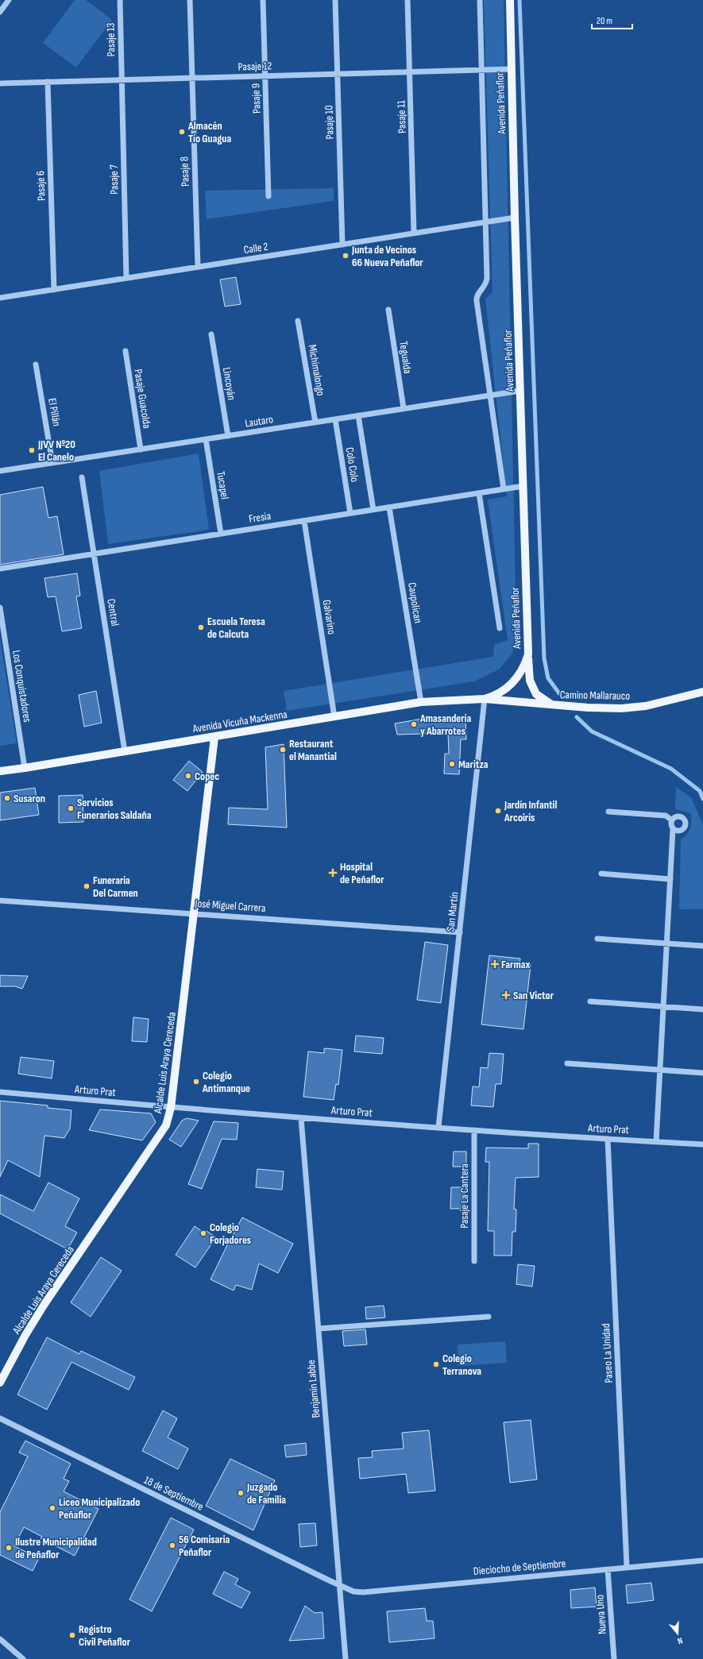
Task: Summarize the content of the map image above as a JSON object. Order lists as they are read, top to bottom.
{
  "streets": {
    "main road": [
      "Avenida Peñaflor",
      "Camino Mallarauco",
      "Avenida Vicuña Mackenna",
      "Alcalde Luis Araya Cereceda"
    ],
    "street": [
      "Pasaje 13",
      "Pasaje 12",
      "Pasaje 9",
      "Pasaje 11",
      "Pasaje 10",
      "Pasaje 8",
      "Pasaje 7",
      "Pasaje 6",
      "Calle 2",
      "Tegualda",
      "Michimalongo",
      "Lincoyán",
      "Pasaje Guacolda",
      "El Pillán",
      "Lautaro",
      "Colo Colo",
      "Tucapel",
      "Fresia",
      "Caupolican",
      "Central",
      "Galvarino",
      "Los Conquistadores",
      "José Miguel Carrera",
      "San Martín",
      "Arturo Prat",
      "Pasaje La Cantera",
      "Paseo La Unidad",
      "Benjamin Labbe",
      "18 de Septiembre",
      "Dieciocho de Septiembre",
      "Nueva Uno"
    ]
  },
  "crossings": [
    ["Pasaje 13", "Pasaje 12"],
    ["Pasaje 13", "Pasaje 7"],
    ["Pasaje 12", "Pasaje 9"],
    ["Pasaje 12", "Avenida Peñaflor"],
    ["Pasaje 12", "Pasaje 11"],
    ["Pasaje 12", "Pasaje 10"],
    ["Pasaje 12", "Pasaje 8"],
    ["Pasaje 12", "Pasaje 7"],
    ["Pasaje 12", "Pasaje 6"],
    ["Avenida Peñaflor", "Calle 2"],
    ["Avenida Peñaflor", "Lautaro"],
    ["Avenida Peñaflor", "Fresia"],
    ["Avenida Peñaflor", "Camino Mallarauco"],
    ["Avenida Peñaflor", "Avenida Vicuña Mackenna"],
    ["Avenida Peñaflor", "San Martín"],
    ["Pasaje 11", "Calle 2"],
    ["Pasaje 10", "Calle 2"],
    ["Pasaje 8", "Calle 2"],
    ["Pasaje 7", "Calle 2"],
    ["Pasaje 6", "Calle 2"],
    ["Tegualda", "Lautaro"],
    ["Michimalongo", "Lautaro"],
    ["Lincoyán", "Lautaro"],
    ["Pasaje Guacolda", "Lautaro"],
    ["El Pillán", "Lautaro"],
    ["Lautaro", "Colo Colo"],
    ["Lautaro", "Tucapel"],
    ["Colo Colo", "Fresia"],
    ["Tucapel", "Fresia"],
    ["Fresia", "Caupolican"],
    ["Fresia", "Central"],
    ["Fresia", "Galvarino"],
    ["Caupolican", "Avenida Vicuña Mackenna"],
    ["Central", "Avenida Vicuña Mackenna"],
    ["Galvarino", "Avenida Vicuña Mackenna"],
    ["Los Conquistadores", "Avenida Vicuña Mackenna"],
    ["Camino Mallarauco", "Avenida Vicuña Mackenna"],
    ["Camino Mallarauco", "San Martín"],
    ["Avenida Vicuña Mackenna", "San Martín"],
    ["Avenida Vicuña Mackenna", "Alcalde Luis Araya Cereceda"],
    ["José Miguel Carrera", "San Martín"],
    ["José Miguel Carrera", "Alcalde Luis Araya Cereceda"],
    ["San Martín", "Arturo Prat"],
    ["Alcalde Luis Araya Cereceda", "Arturo Prat"],
    ["Arturo Prat", "Pasaje La Cantera"],
    ["Arturo Prat", "Paseo La Unidad"],
    ["Arturo Prat", "Benjamin Labbe"],
    ["Paseo La Unidad", "Dieciocho de Septiembre"],
    ["Benjamin Labbe", "18 de Septiembre"],
    ["Benjamin Labbe", "Dieciocho de Septiembre"],
    ["18 de Septiembre", "Dieciocho de Septiembre"],
    ["Dieciocho de Septiembre", "Nueva Uno"]
  ],
  "places": {
    "other": [
      "Almacén Tío Guagua",
      "Junta de Vecinos 66 Nueva Peñaflor",
      "JJVV Nº20 El Canelo",
      "Escuela Teresa de Calcuta",
      "Amasandería y Abarrotes",
      "Restaurant el Manantial",
      "Maritza",
      "Copec",
      "Susaron",
      "Servicios Funerarios Saldaña",
      "Jardín Infantil Arcoiris",
      "Funeraria Del Carmen",
      "Colegio Antimanque",
      "Colegio Forjadores",
      "Colegio Terranova",
      "Juzgado de Familia",
      "Liceo Municipalizado Peñaflor",
      "56 Comisaria Peñaflor",
      "Ilustre Municipalidad de Peñaflor",
      "Registro Civil Peñaflor"
    ],
    "health": ["Hospital de Peñaflor", "Farmax", "San Victor"]
  },
  "scale_bar": "20 m",
  "north": "bottom"
}
